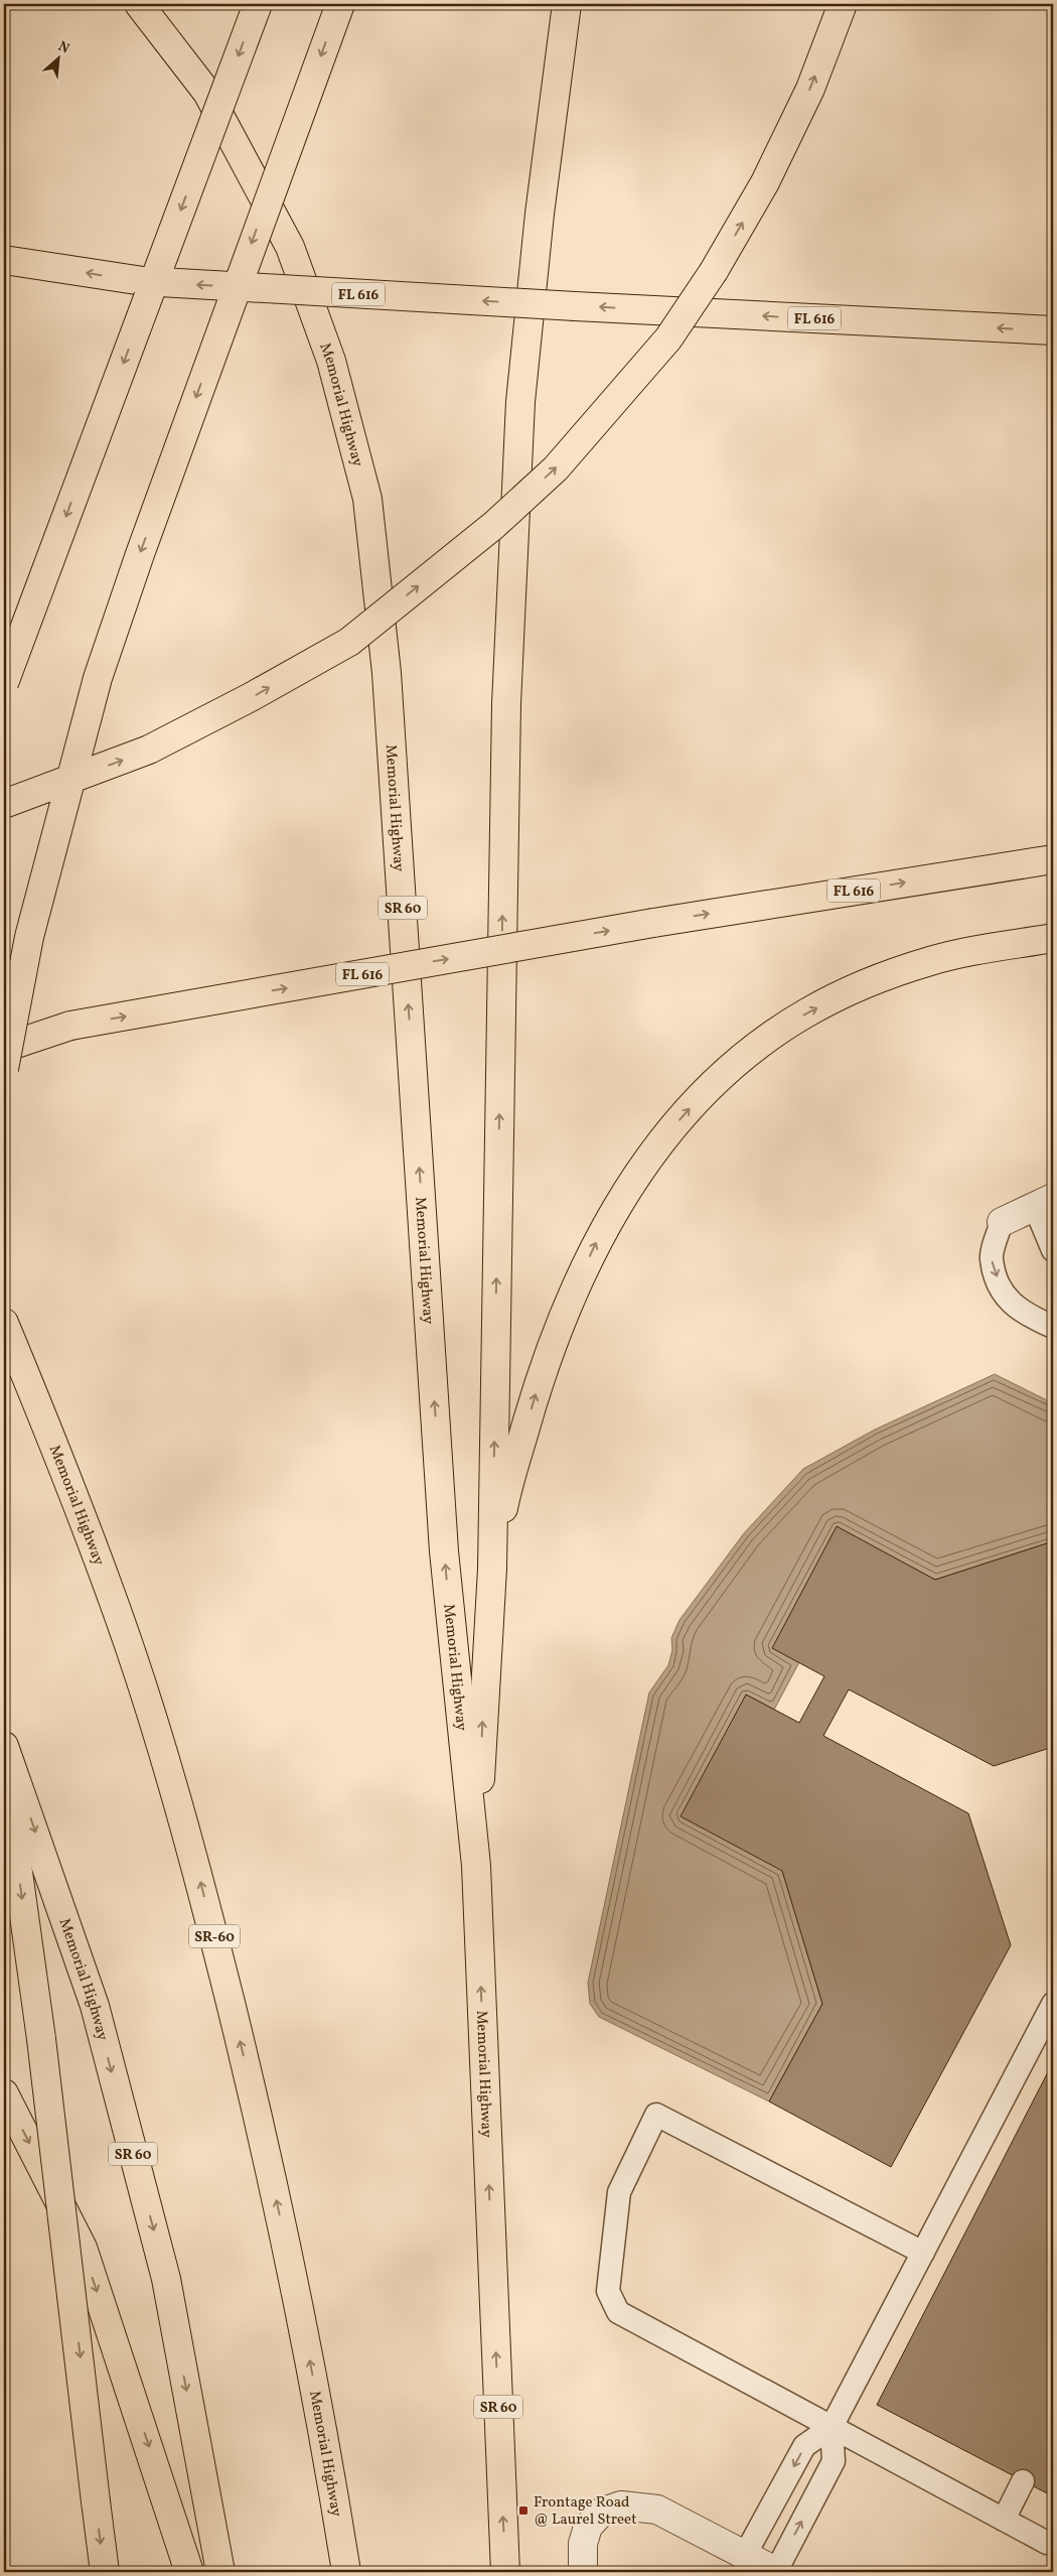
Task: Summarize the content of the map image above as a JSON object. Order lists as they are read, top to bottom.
{
  "streets": {
    "highway": [
      "FL 616",
      "Memorial Highway",
      "SR 60",
      "SR-60"
    ]
  },
  "places": {
    "transit": ["Frontage Road @ Laurel Street"]
  },
  "north": "top right"
}
